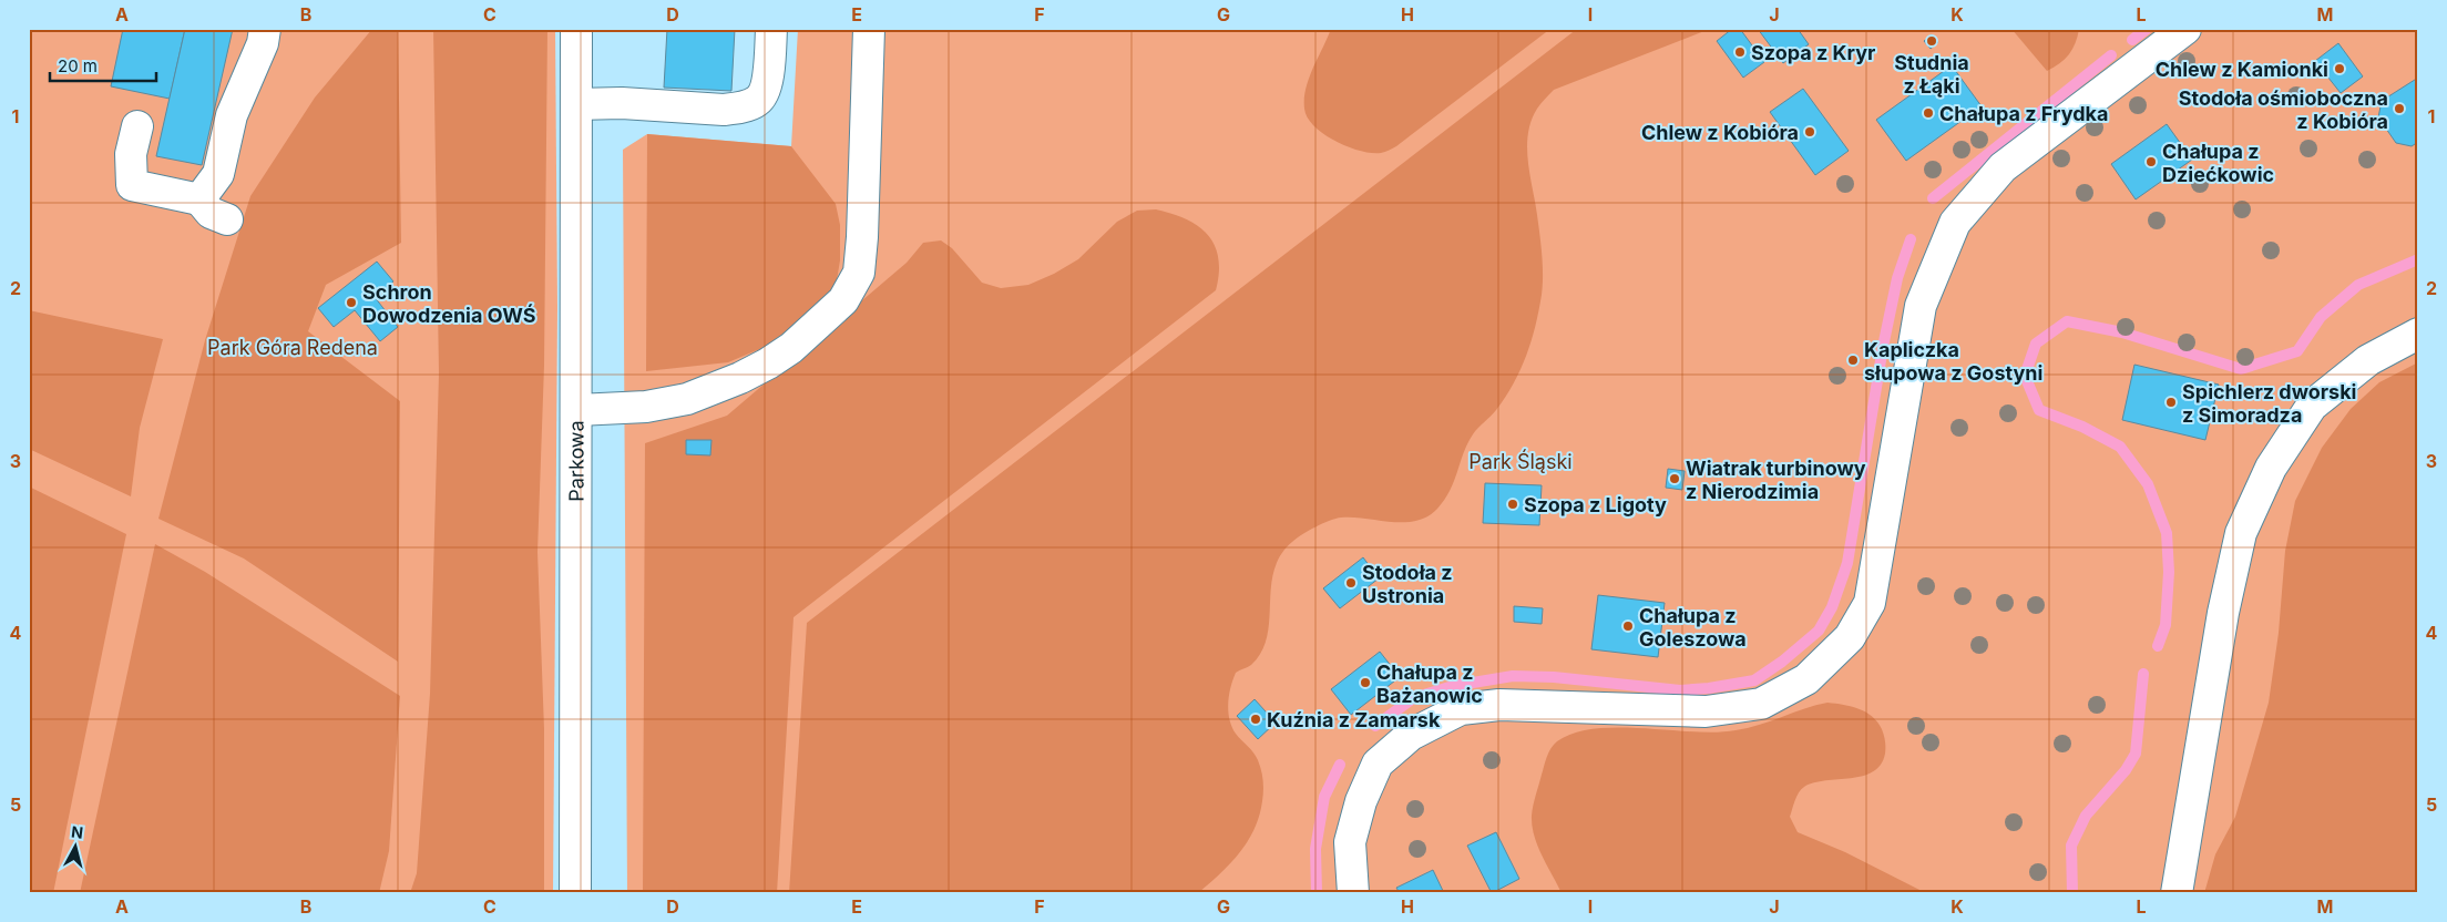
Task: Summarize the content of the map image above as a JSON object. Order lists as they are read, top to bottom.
{
  "streets": {
    "street": ["Parkowa"]
  },
  "parks": ["Park Góra Redena", "Park Śląski"],
  "places": [
    "Studnia z Łąki",
    "Szopa z Kryr",
    "Chlew z Kamionki",
    "Stodoła ośmioboczna z Kobióra",
    "Chałupa z Frydka",
    "Chlew z Kobióra",
    "Chałupa z Dziećkowic",
    "Schron Dowodzenia OWŚ",
    "Kapliczka słupowa z Gostyni",
    "Spichlerz dworski z Simoradza",
    "Wiatrak turbinowy z Nierodzimia",
    "Szopa z Ligoty",
    "Stodoła z Ustronia",
    "Chałupa z Goleszowa",
    "Chałupa z Bażanowic",
    "Kuźnia z Zamarsk"
  ],
  "scale_bar": "20 m",
  "north": "top",
  "grid": {
    "columns": [
      "A",
      "B",
      "C",
      "D",
      "E",
      "F",
      "G",
      "H",
      "I",
      "J",
      "K",
      "L",
      "M"
    ],
    "rows": [
      "1",
      "2",
      "3",
      "4",
      "5"
    ]
  }
}
